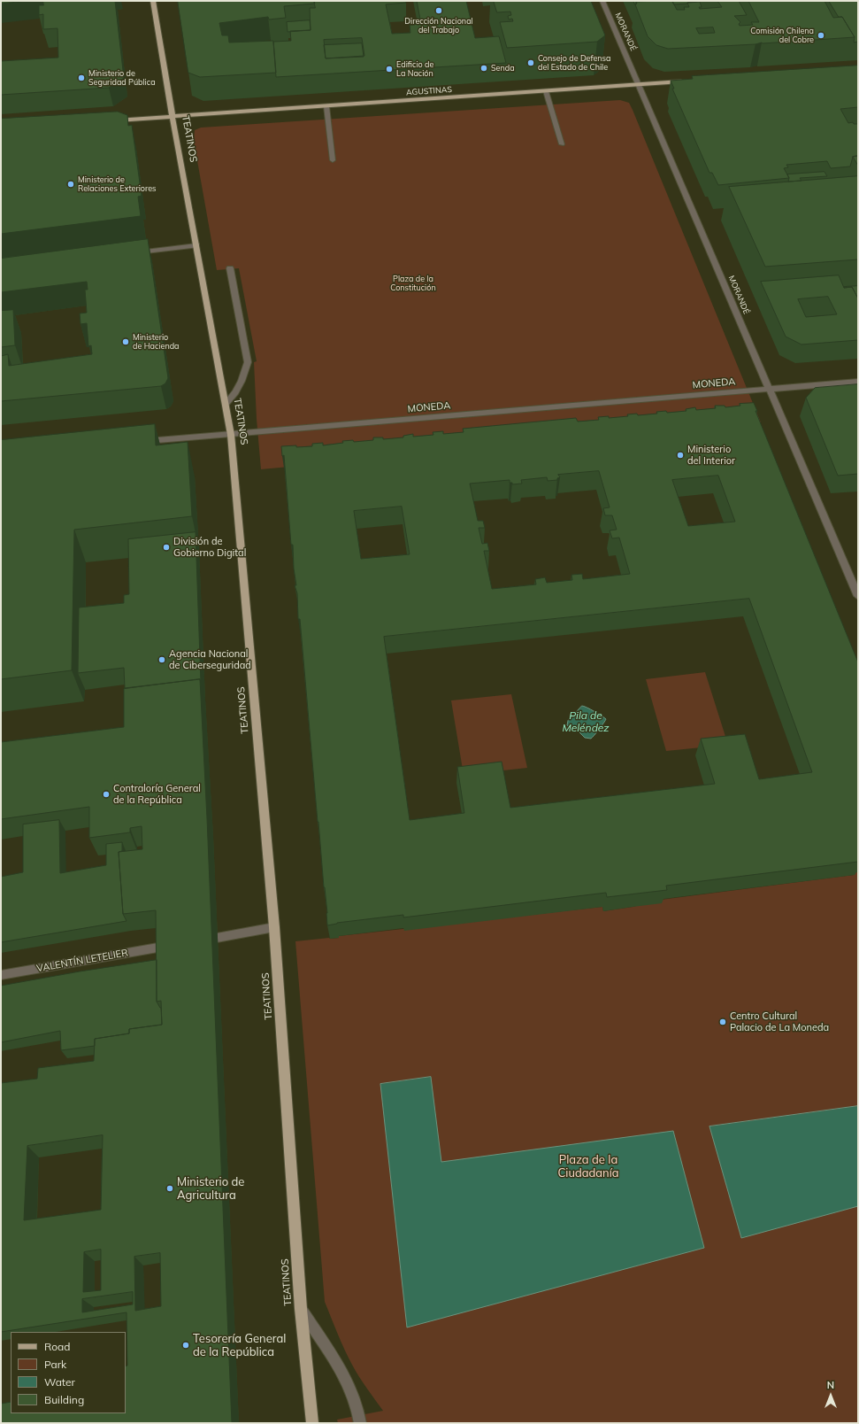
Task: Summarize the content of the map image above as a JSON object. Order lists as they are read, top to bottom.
{
  "streets": {
    "main road": ["AGUSTINAS", "TEATINOS"],
    "street": ["MORANDÉ", "MONEDA", "VALENTÍN LETELIER"]
  },
  "crossings": [
    ["MORANDÉ", "AGUSTINAS"],
    ["MORANDÉ", "MONEDA"],
    ["AGUSTINAS", "TEATINOS"],
    ["TEATINOS", "MONEDA"]
  ],
  "water": ["Pila de Meléndez"],
  "parks": ["Plaza de la Constitución", "Plaza de la Ciudadanía"],
  "places": [
    "Dirección Nacional del Trabajo",
    "Comisión Chilena del Cobre",
    "Consejo de Defensa del Estado de Chile",
    "Senda",
    "Edificio de La Nación",
    "Ministerio de Seguridad Pública",
    "Ministerio de Relaciones Exteriores",
    "Ministerio de Hacienda",
    "Ministerio del Interior",
    "División de Gobierno Digital",
    "Agencia Nacional de Ciberseguridad",
    "Contraloría General de la República",
    "Centro Cultural Palacio de La Moneda",
    "Ministerio de Agricultura",
    "Tesorería General de la República"
  ],
  "legend": [
    "Road",
    "Park",
    "Water",
    "Building"
  ],
  "north": "top"
}
